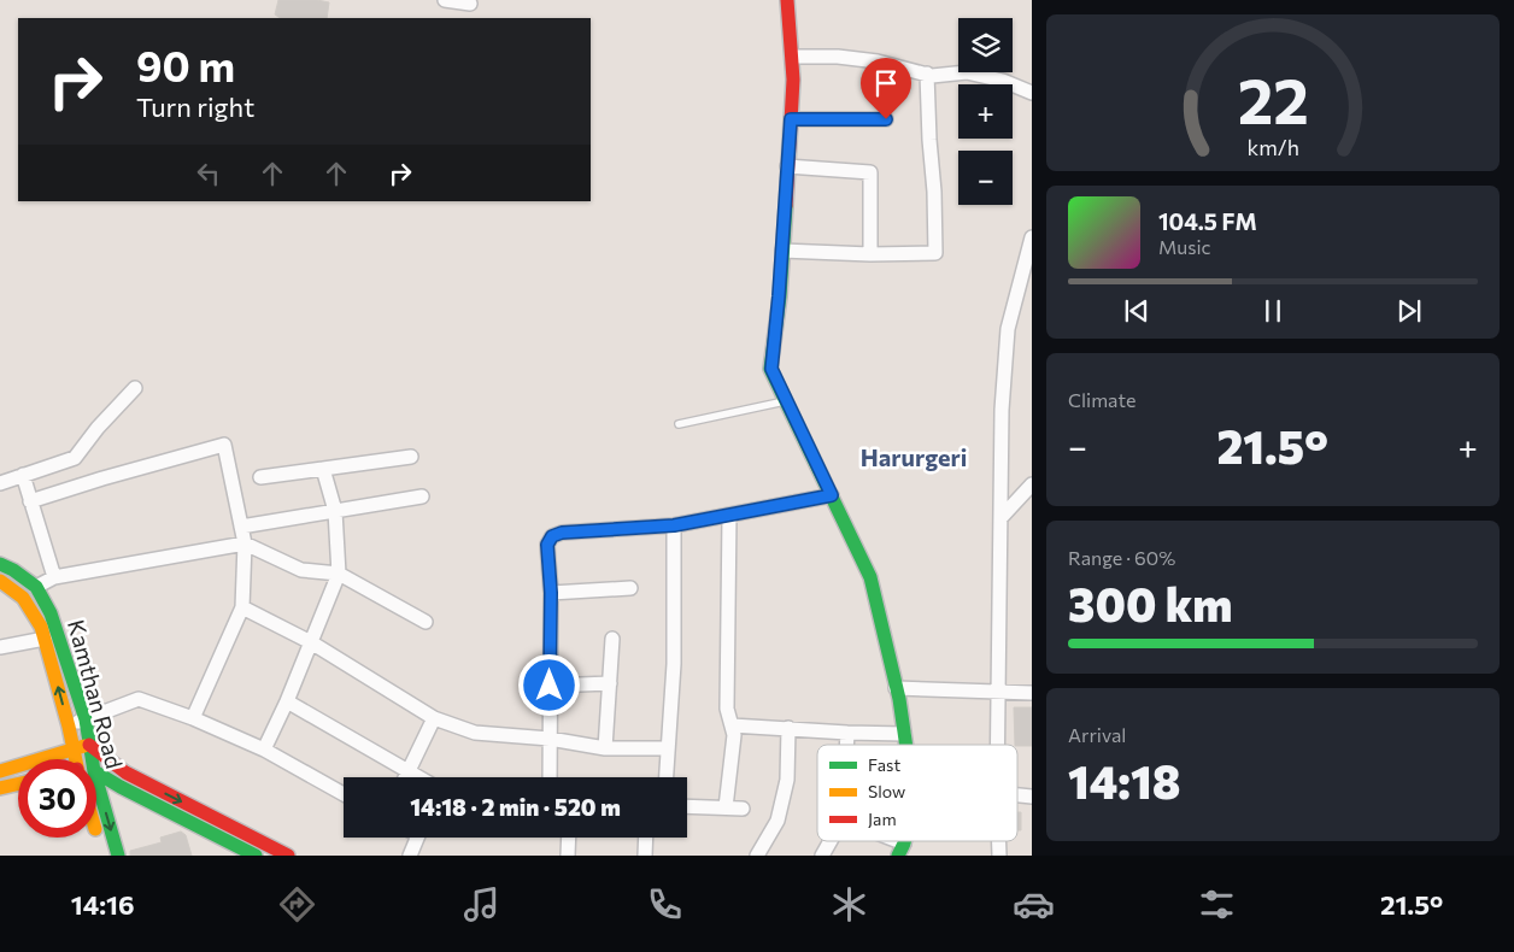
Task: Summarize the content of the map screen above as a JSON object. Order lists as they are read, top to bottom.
{
  "streets": {
    "main road": ["Kamthan Road"]
  },
  "districts": ["Harurgeri"],
  "legend": ["Fast", "Slow", "Jam"],
  "page": {
    "map_buttons": ["+", "−"],
    "turn": ["90 m", "Turn right"],
    "song": ["104.5 FM", "Music"],
    "tile": [
      "Climate",
      ["Range · 60%", "300 km"],
      ["Arrival", "14:18"]
    ],
    "heat": ["−", "21.5°", "+"],
    "limit": "30",
    "trip": "14:18 · 2 min · 520 m",
    "tabs": ["14:16", "21.5°"],
    "gauge": ["22", "km/h"]
  }
}
